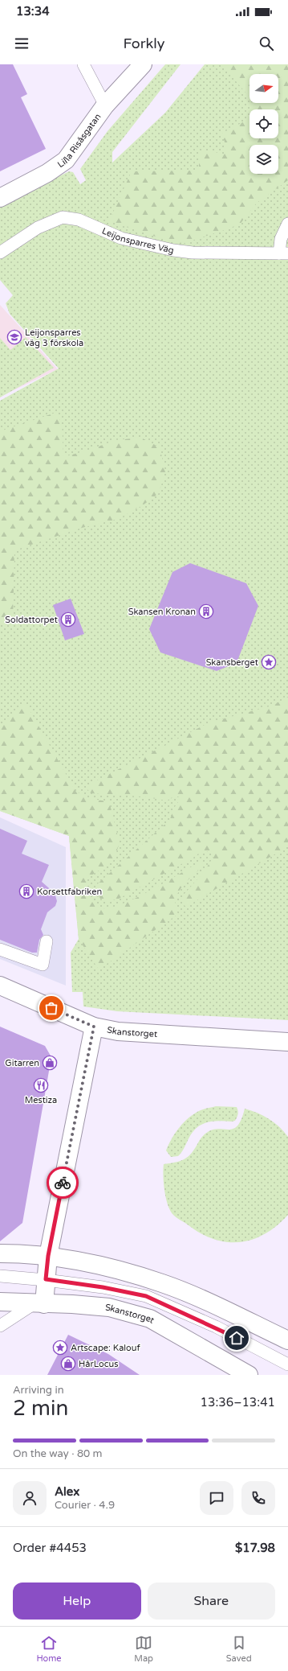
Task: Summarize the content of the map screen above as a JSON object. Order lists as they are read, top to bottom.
{
  "streets": {
    "street": ["Lilla Risåsgatan", "Skanstorget"],
    "lane": ["Leijonsparres Väg"]
  },
  "places": {
    "school or university": ["Leijonsparres väg 3 förskola"],
    "building": ["Skansen Kronan", "Soldattorpet", "Korsettfabriken"],
    "place": ["Skansberget", "Artscape: Kalouf"],
    "shop": ["Gitarren", "HårLocus"],
    "restaurant": ["Mestiza"]
  },
  "north": "right",
  "page": {
    "status": "13:34",
    "header": "Forkly",
    "heading": ["2 min", "Arriving in", "13:36–13:41"],
    "panel": [
      "Alex",
      "Courier · 4.9",
      "Order #4453",
      "$17.98"
    ],
    "bar": "On the way · 80 m",
    "buttons": ["Help", "Share"],
    "tabs": ["Home", "Map", "Saved"]
  }
}
